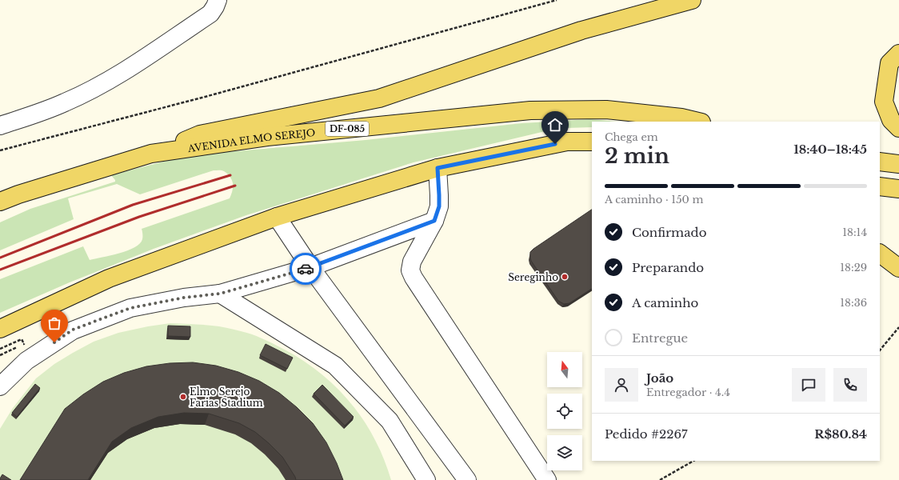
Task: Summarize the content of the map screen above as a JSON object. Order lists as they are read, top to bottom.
{
  "streets": {
    "main road": ["DF-085", "AVENIDA ELMO SEREJO"]
  },
  "places": ["Sereginho", "Elmo Serejo Farias Stadium"],
  "north": "top",
  "page": {
    "heading": ["2 min", "Chega em", "18:40–18:45"],
    "panel": [
      "João",
      "Entregador · 4.4",
      "Pedido #2267",
      "R$80.84"
    ],
    "bar": "A caminho · 150 m",
    "list": [
      ["Confirmado", "18:14"],
      ["Preparando", "18:29"],
      ["A caminho", "18:36"],
      "Entregue"
    ]
  }
}
